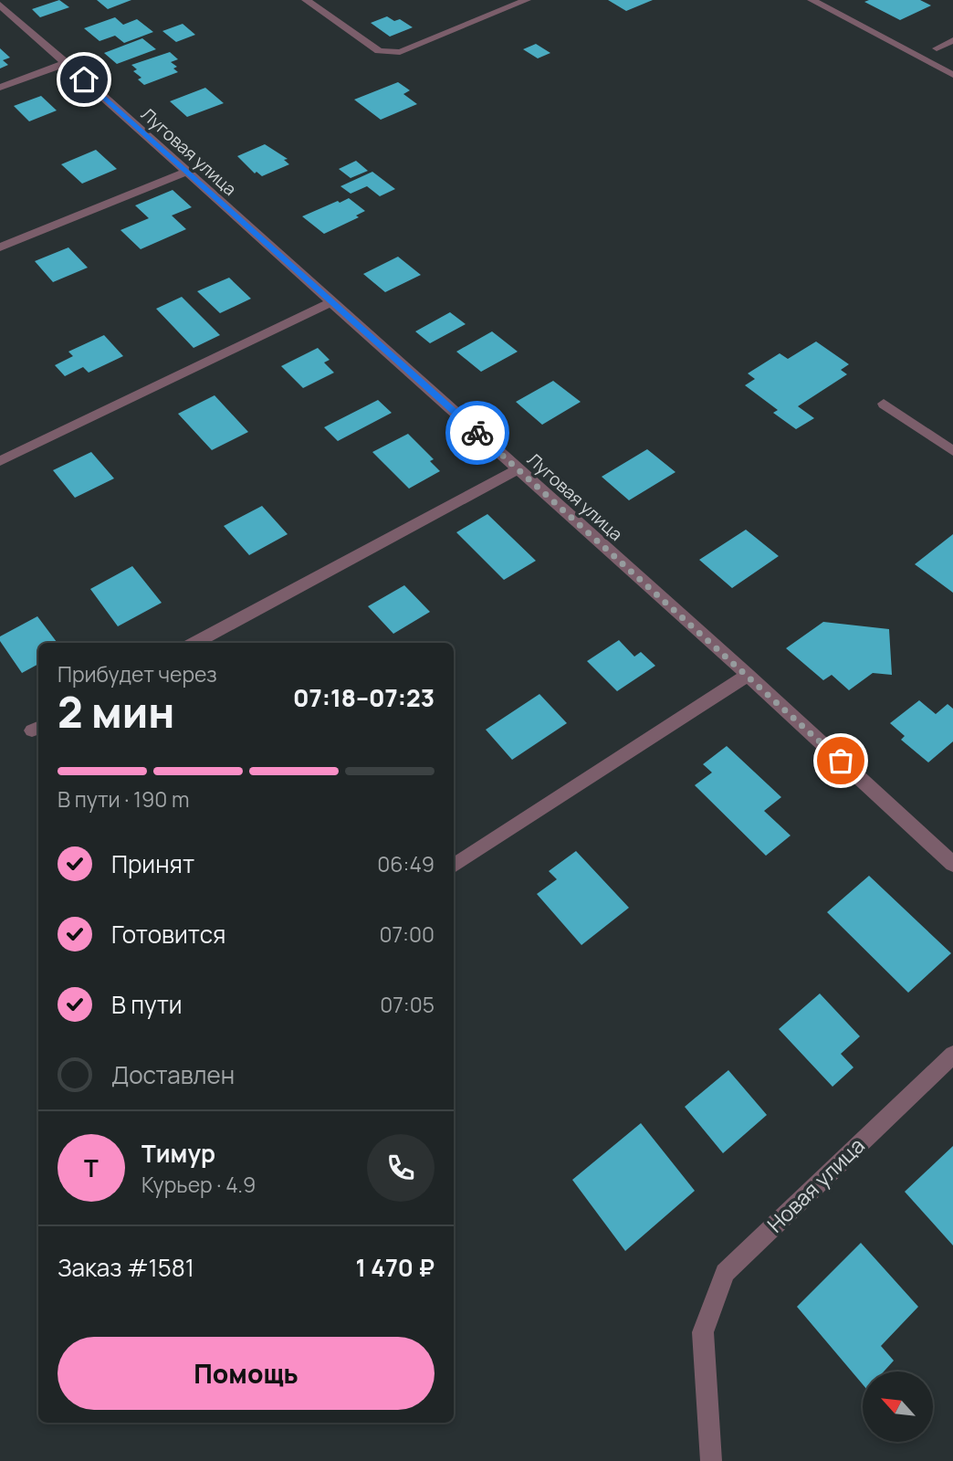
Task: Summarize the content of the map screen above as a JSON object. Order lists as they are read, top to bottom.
{
  "streets": {
    "street": ["Луговая улица", "Новая улица"]
  },
  "north": "top left",
  "page": {
    "heading": ["2 мин", "Прибудет через", "07:18–07:23"],
    "panel": [
      "Тимур",
      "Курьер · 4.9",
      "Заказ #1581",
      "1 470 ₽"
    ],
    "bar": "В пути · 190 m",
    "list": [
      ["Принят", "06:49"],
      ["Готовится", "07:00"],
      ["В пути", "07:05"],
      "Доставлен"
    ],
    "round": "Т",
    "buttons": "Помощь"
  }
}
